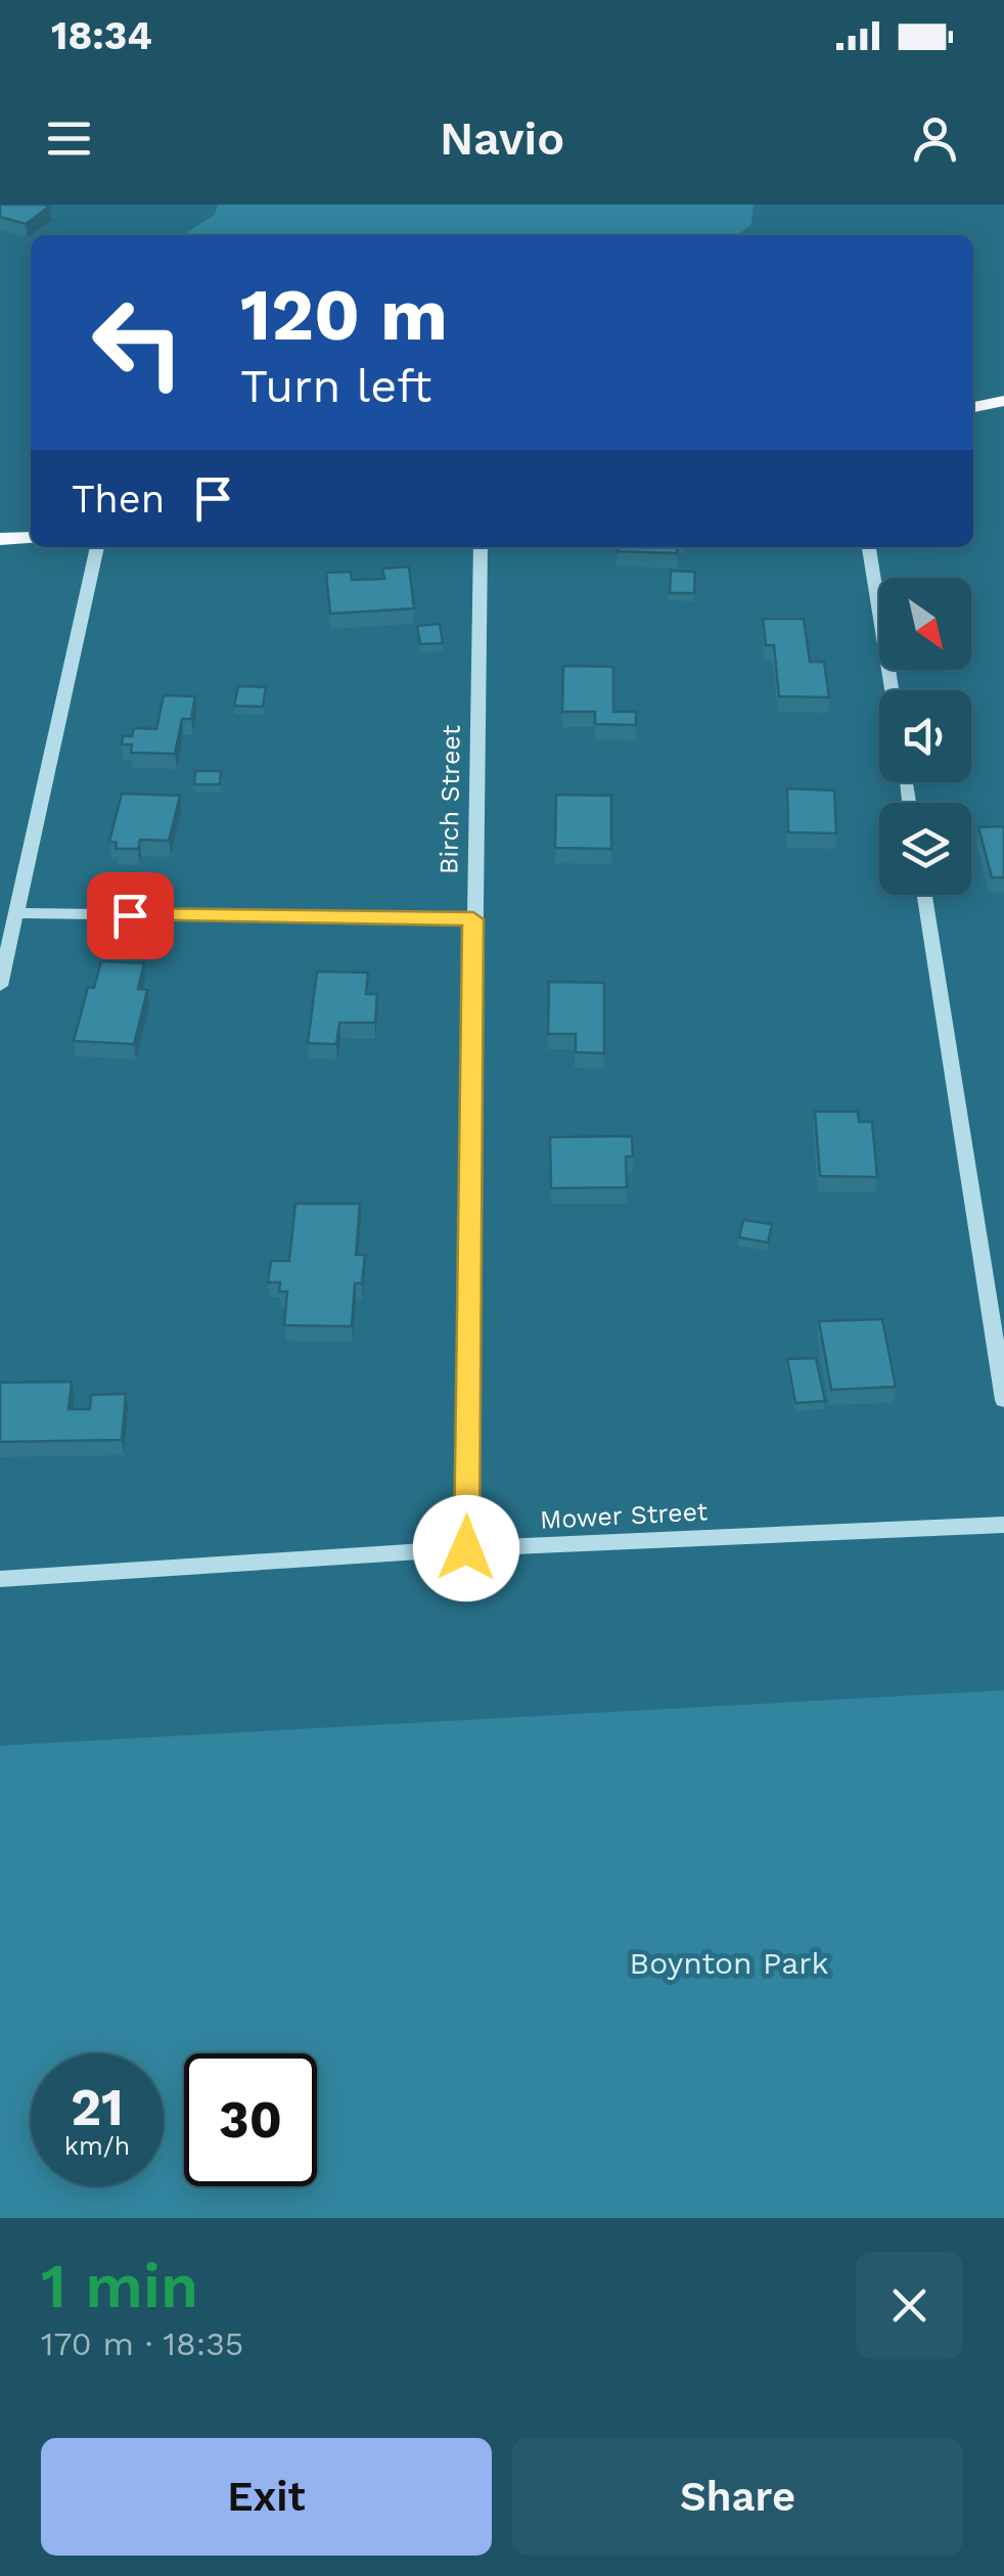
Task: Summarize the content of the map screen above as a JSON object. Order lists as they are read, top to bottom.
{
  "streets": {
    "street": ["Birch Street", "Mower Street"]
  },
  "crossings": [
    ["Birch Street", "Mower Street"]
  ],
  "parks": ["Boynton Park"],
  "north": "bottom right",
  "page": {
    "status": "18:34",
    "header": "Navio",
    "turn": ["120 m", "Turn left"],
    "then": "Then",
    "speed": "21 km/h",
    "limit": "30",
    "heading": ["1 min", "170 m · 18:35"],
    "buttons": ["Exit", "Share"]
  }
}
